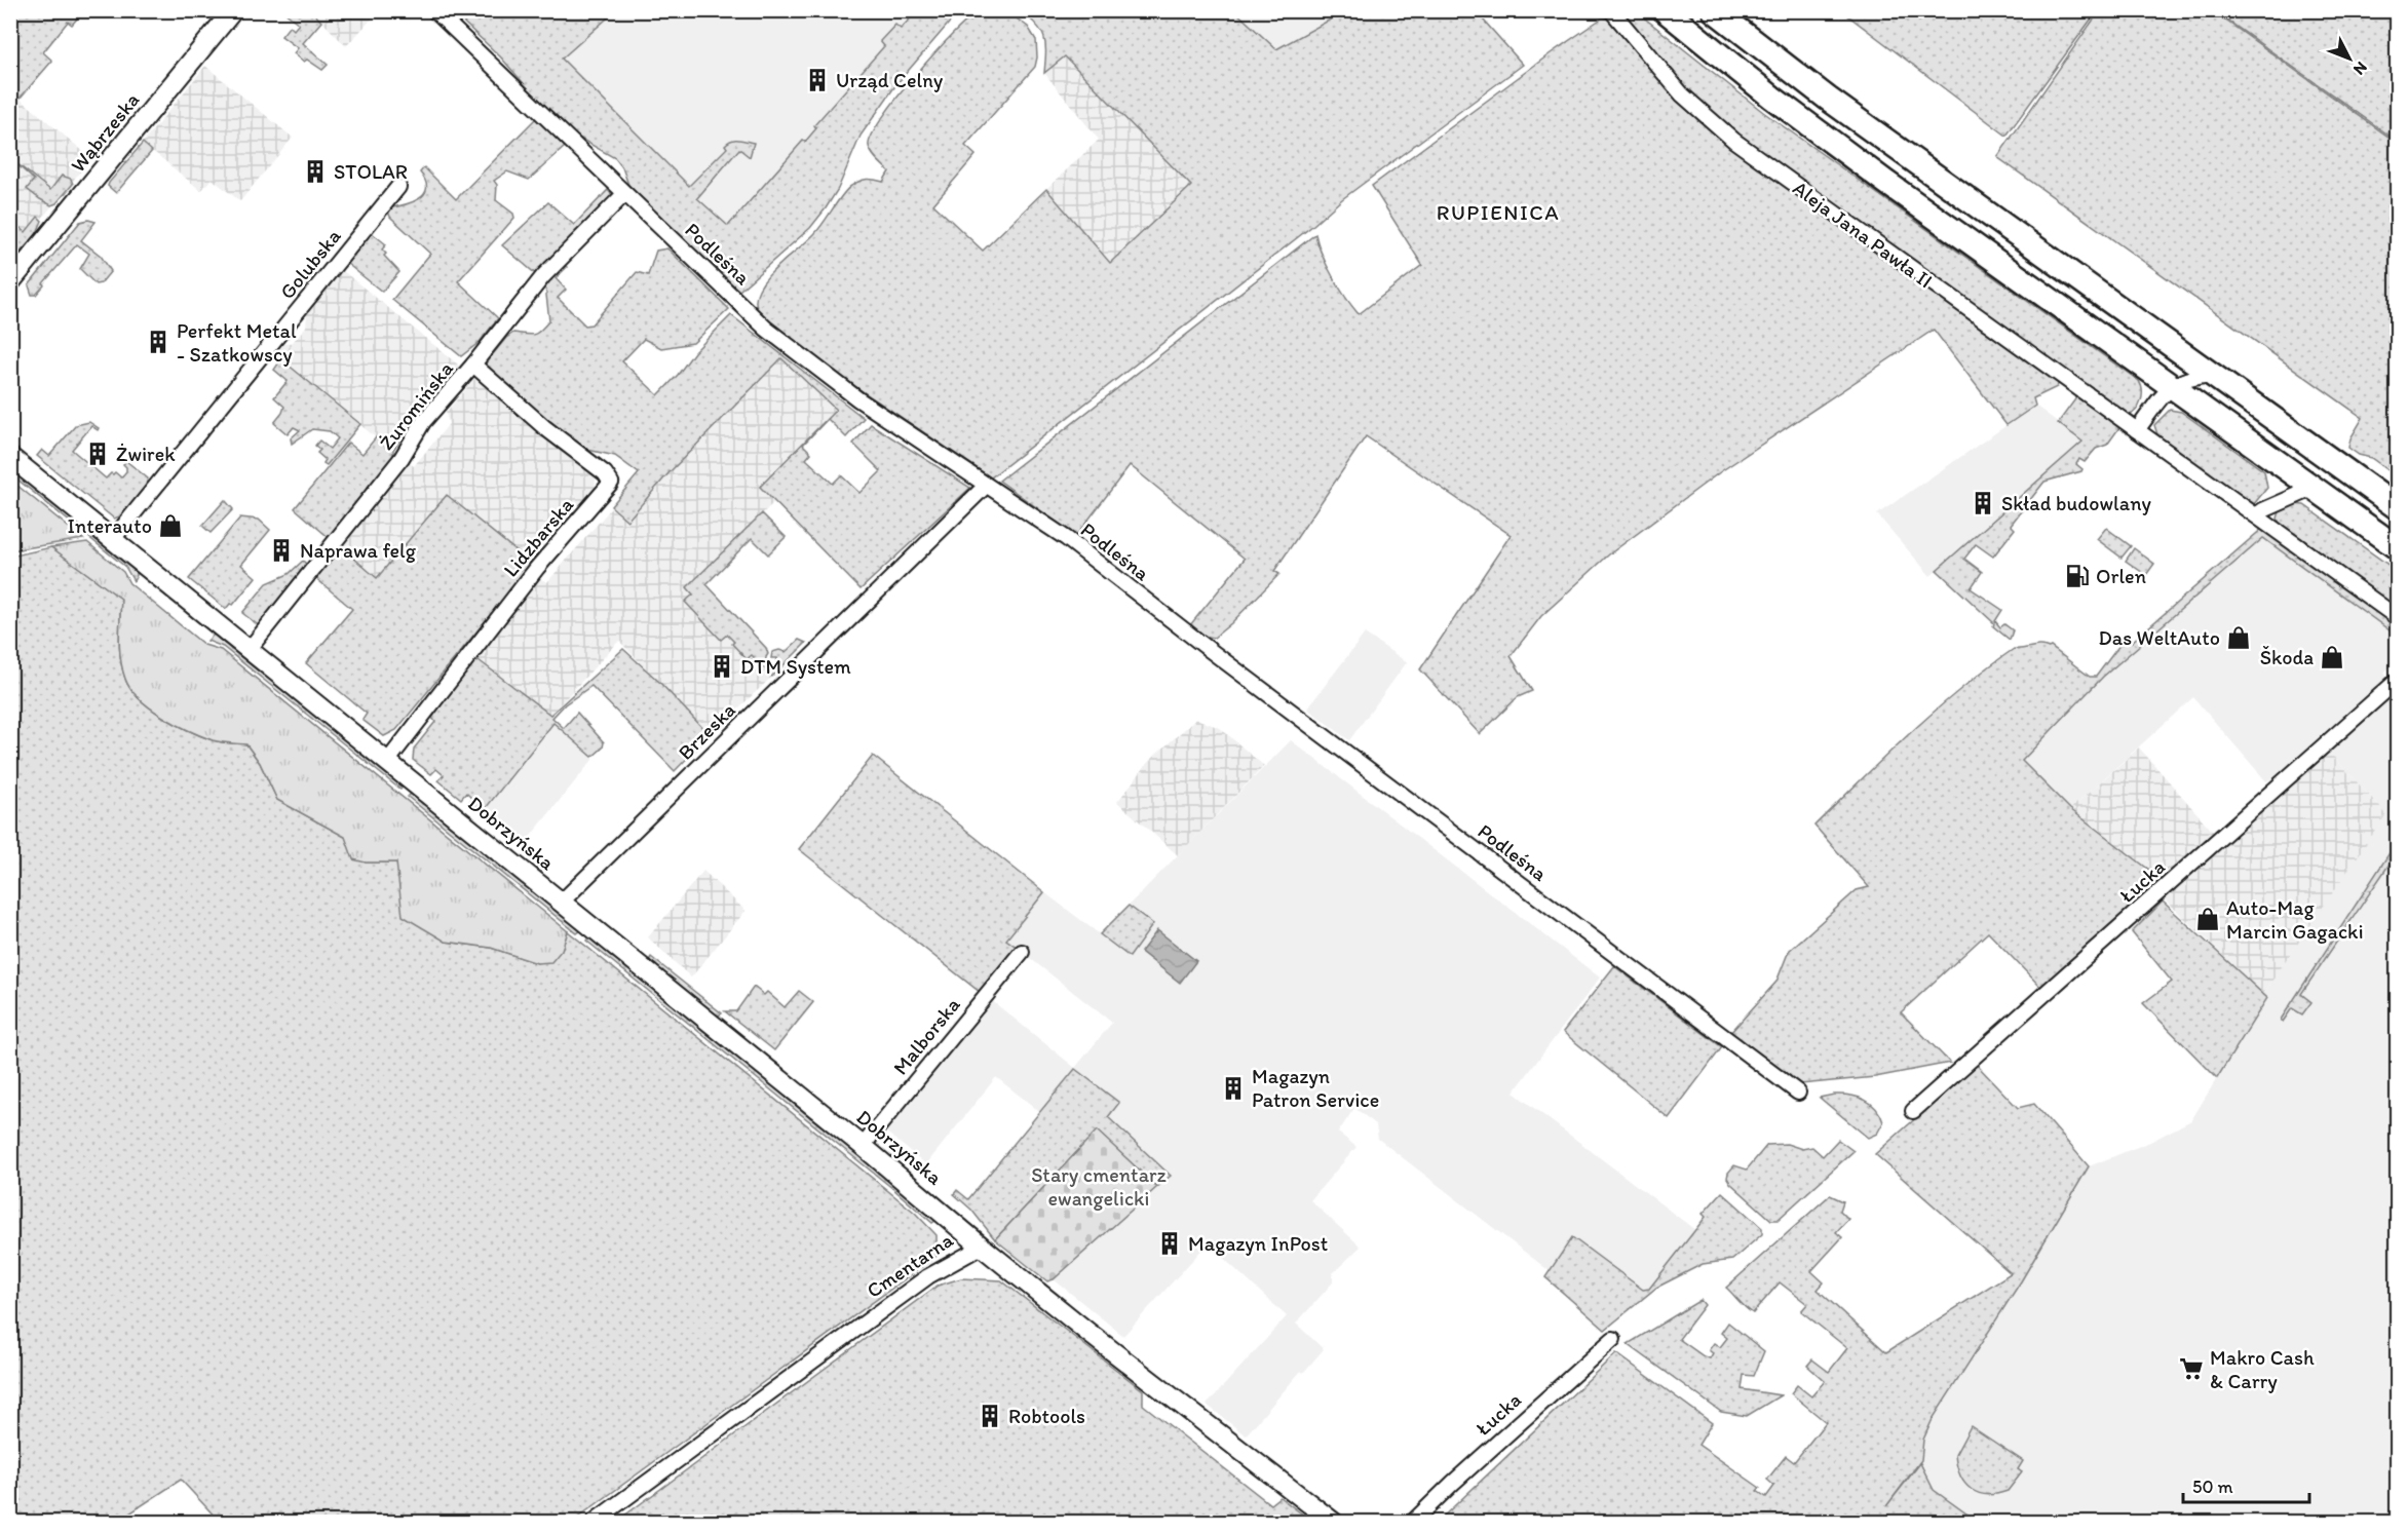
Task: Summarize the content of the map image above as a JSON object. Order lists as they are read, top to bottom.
{
  "streets": {
    "street": [
      "Wąbrzeska",
      "Aleja Jana Pawła II",
      "Podleśna",
      "Golubska",
      "Żuromińska",
      "Lidzbarska",
      "Brzeska",
      "Dobrzyńska",
      "Łucka",
      "Malborska",
      "Cmentarna"
    ]
  },
  "crossings": [
    ["Podleśna", "Żuromińska"],
    ["Podleśna", "Brzeska"],
    ["Golubska", "Dobrzyńska"],
    ["Żuromińska", "Lidzbarska"],
    ["Żuromińska", "Dobrzyńska"],
    ["Lidzbarska", "Dobrzyńska"],
    ["Brzeska", "Dobrzyńska"],
    ["Dobrzyńska", "Malborska"],
    ["Dobrzyńska", "Cmentarna"]
  ],
  "districts": ["RUPIENICA"],
  "parks": ["Stary cmentarz ewangelicki"],
  "places": {
    "building": [
      "Urząd Celny",
      "STOLAR",
      "Perfekt Metal - Szatkowscy",
      "Żwirek",
      "Skład budowlany",
      "Naprawa felg",
      "DTM System",
      "Magazyn Patron Service",
      "Magazyn InPost",
      "Robtools"
    ],
    "shop": [
      "Interauto",
      "Das WeltAuto",
      "Škoda",
      "Auto-Mag Marcin Gagacki"
    ],
    "fuel station": ["Orlen"],
    "supermarket": ["Makro Cash & Carry"]
  },
  "scale_bar": "50 m",
  "north": "bottom right"
}
